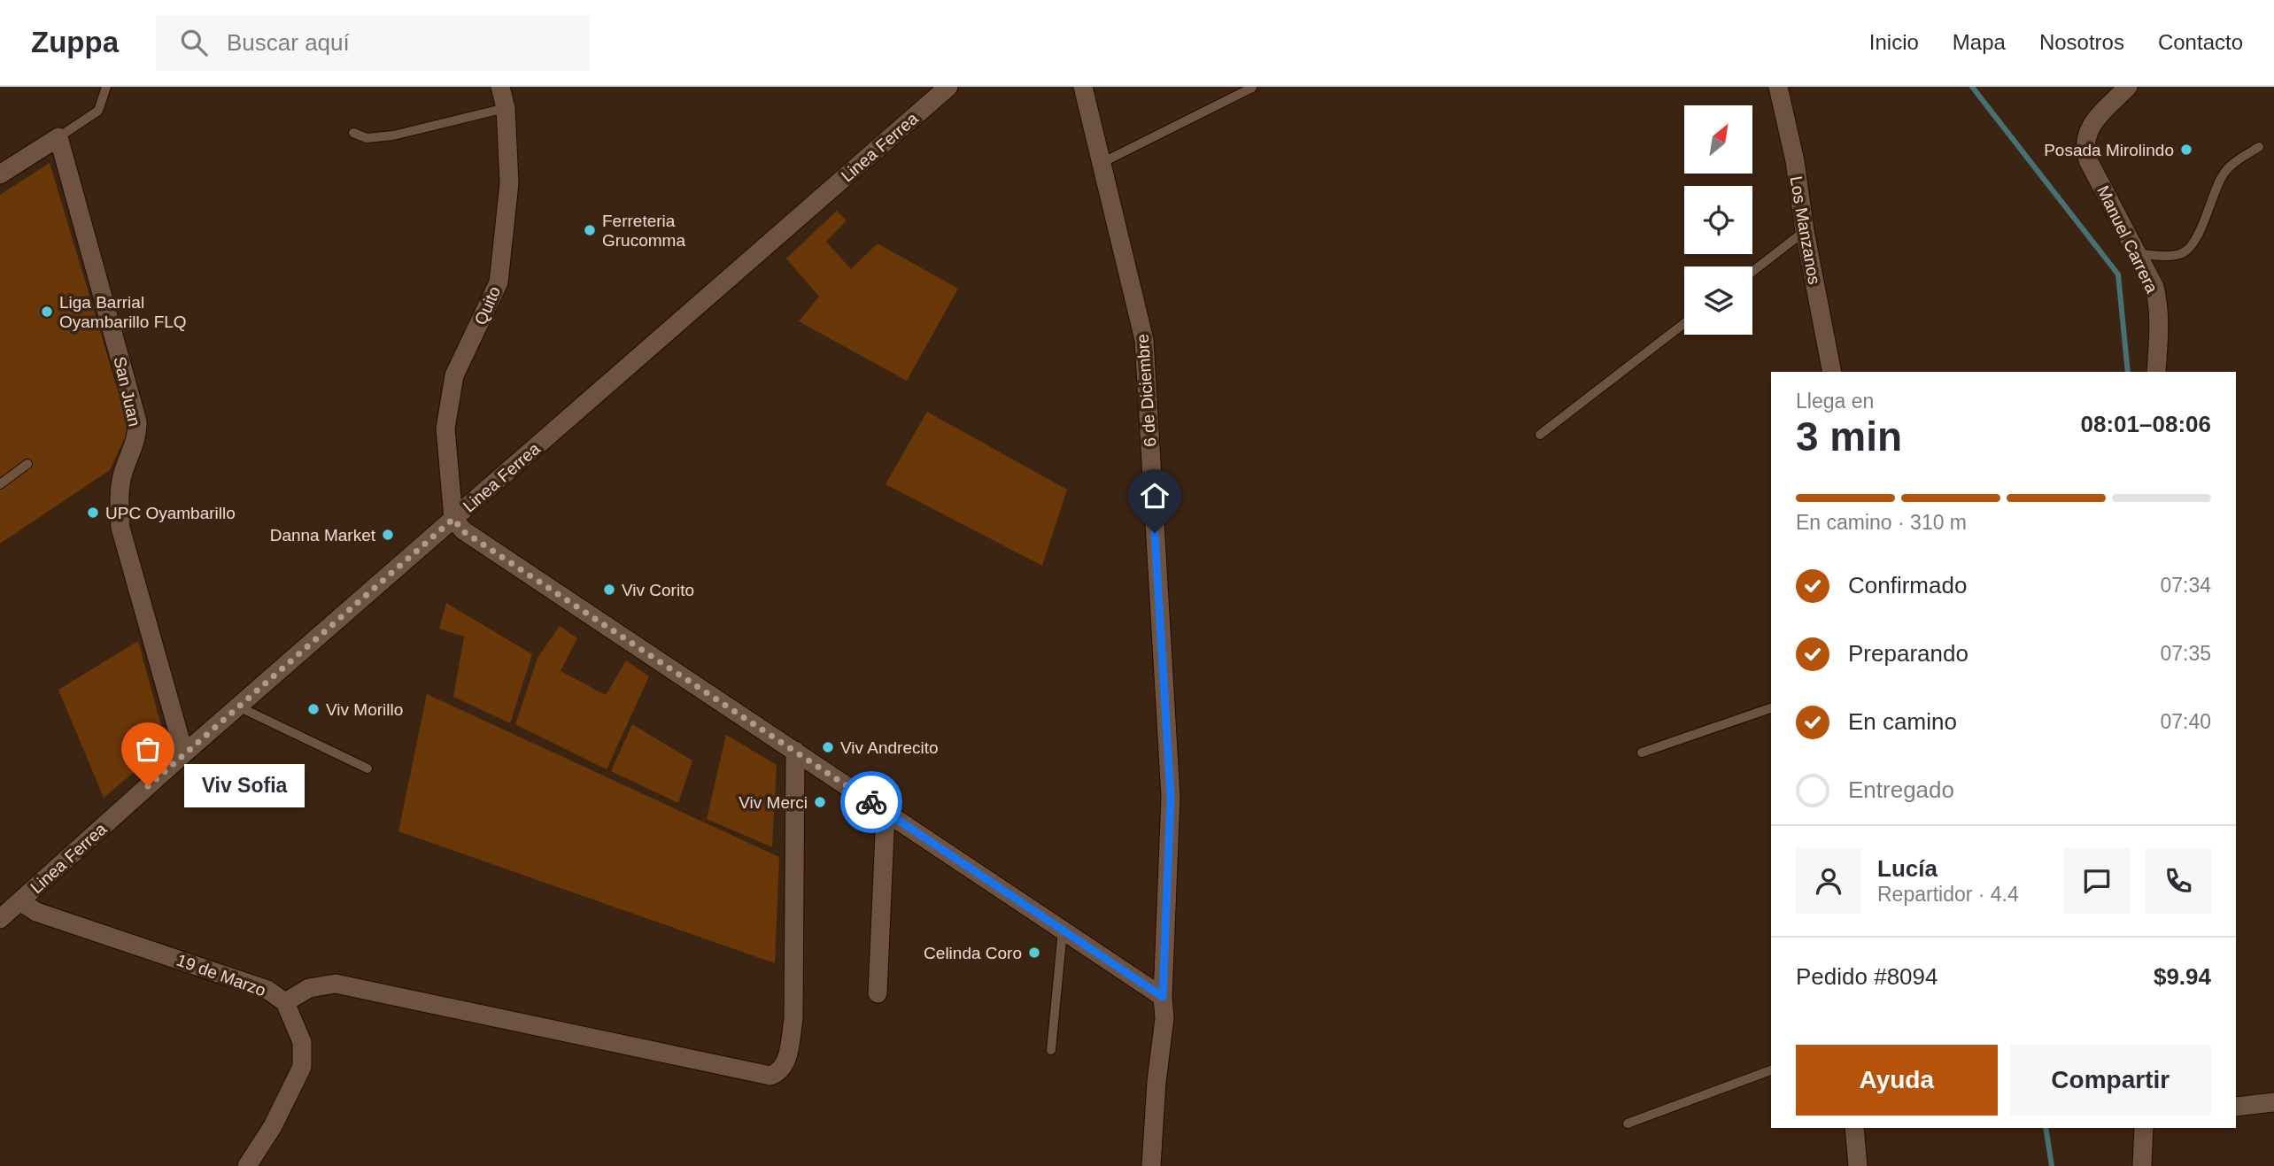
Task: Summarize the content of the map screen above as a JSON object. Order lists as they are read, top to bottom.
{
  "streets": {
    "street": [
      "Linea Ferrea",
      "Los Manzanos",
      "Manuel Carrera",
      "Quito",
      "6 de Diciembre",
      "San Juan",
      "19 de Marzo"
    ]
  },
  "crossings": [
    ["Linea Ferrea", "Quito"],
    ["Linea Ferrea", "San Juan"],
    ["Linea Ferrea", "19 de Marzo"]
  ],
  "places": [
    "Posada Mirolindo",
    "Ferreteria Grucomma",
    "Liga Barrial Oyambarillo FLQ",
    "UPC Oyambarillo",
    "Danna Market",
    "Viv Corito",
    "Viv Morillo",
    "Viv Andrecito",
    "Viv Sofia",
    "Viv Merci",
    "Celinda Coro"
  ],
  "north": "top right",
  "page": {
    "header": "Zuppa",
    "search": "Buscar aquí",
    "nav": [
      "Inicio",
      "Mapa",
      "Nosotros",
      "Contacto"
    ],
    "heading": ["3 min", "Llega en", "08:01–08:06"],
    "panel": [
      "Lucía",
      "Repartidor · 4.4",
      "Pedido #8094",
      "$9.94"
    ],
    "bar": "En camino · 310 m",
    "list": [
      ["Confirmado", "07:34"],
      ["Preparando", "07:35"],
      ["En camino", "07:40"],
      "Entregado"
    ],
    "bubble": "Viv Sofia",
    "buttons": ["Ayuda", "Compartir"]
  }
}
